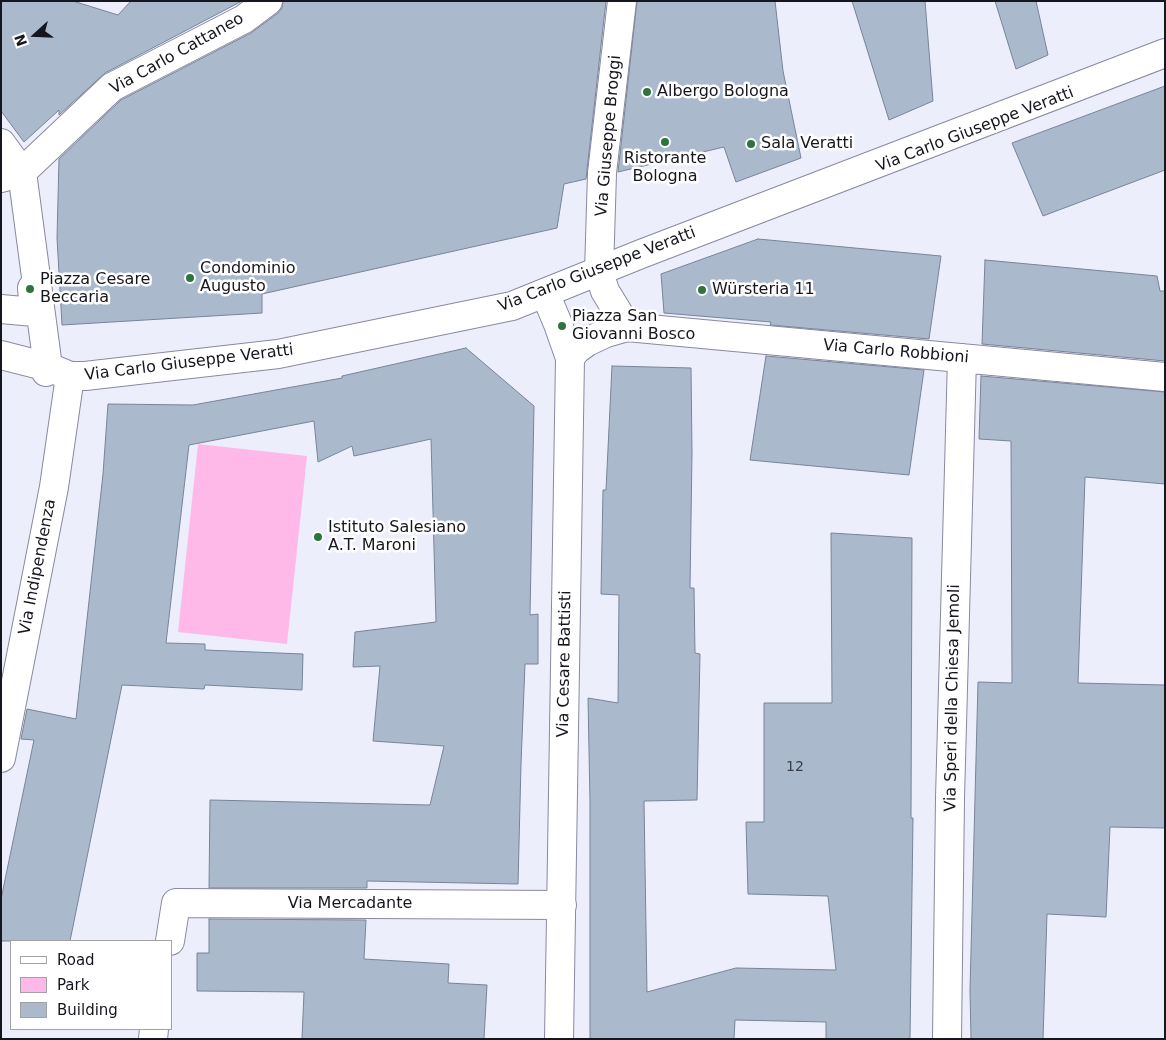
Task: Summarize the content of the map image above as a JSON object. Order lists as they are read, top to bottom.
{
  "streets": {
    "street": [
      "Via Carlo Cattaneo",
      "Via Carlo Giuseppe Veratti",
      "Via Giuseppe Broggi",
      "Via Carlo Robbioni",
      "Via Indipendenza",
      "Via Cesare Battisti",
      "Via Speri della Chiesa Jemoli",
      "Via Mercadante"
    ]
  },
  "crossings": [
    ["Via Carlo Giuseppe Veratti", "Via Giuseppe Broggi"],
    ["Via Carlo Giuseppe Veratti", "Via Indipendenza"],
    ["Via Carlo Giuseppe Veratti", "Via Cesare Battisti"],
    ["Via Carlo Robbioni", "Via Speri della Chiesa Jemoli"],
    ["Via Cesare Battisti", "Via Mercadante"]
  ],
  "places": [
    "Albergo Bologna",
    "Ristorante Bologna",
    "Sala Veratti",
    "Condominio Augusto",
    "Piazza Cesare Beccaria",
    "Würsteria 11",
    "Piazza San Giovanni Bosco",
    "Istituto Salesiano A.T. Maroni"
  ],
  "house_numbers": ["12"],
  "legend": ["Road", "Park", "Building"],
  "north": "left"
}
